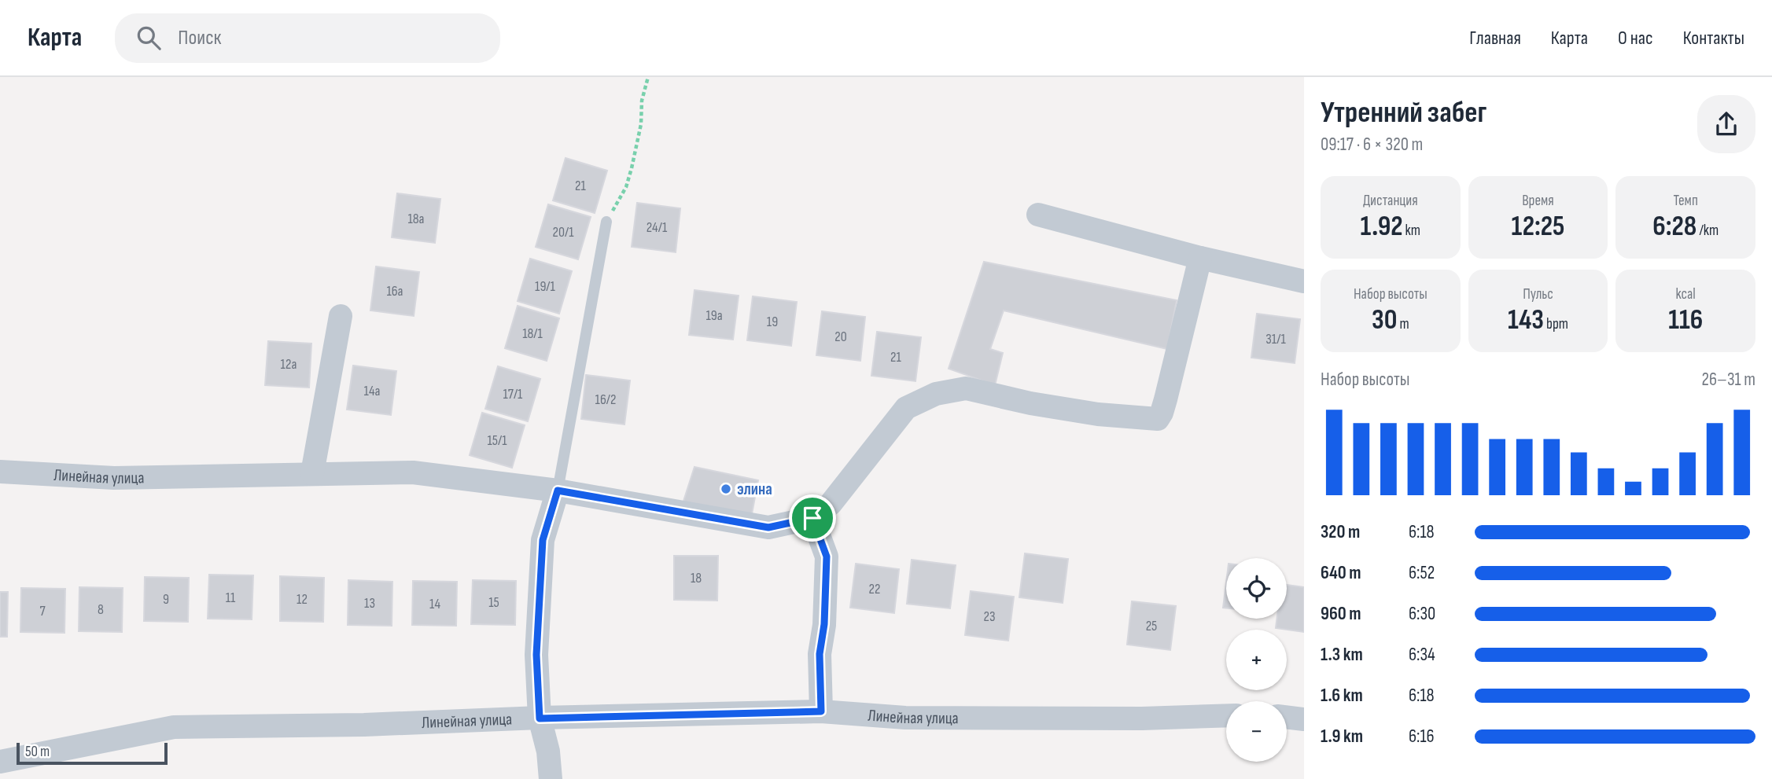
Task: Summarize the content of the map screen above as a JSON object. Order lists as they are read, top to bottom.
{
  "streets": {
    "street": ["Линейная улица"]
  },
  "places": ["элина"],
  "house_numbers": [
    "21",
    "18а",
    "24/1",
    "20/1",
    "19/1",
    "16а",
    "19а",
    "19",
    "18/1",
    "20",
    "31/1",
    "21",
    "12а",
    "14а",
    "17/1",
    "16/2",
    "15/1",
    "18",
    "22",
    "11",
    "9",
    "12",
    "15",
    "13",
    "14",
    "8",
    "7",
    "23",
    "25"
  ],
  "scale_bar": "50 m",
  "page": {
    "header": "Карта",
    "search": "Поиск",
    "nav": [
      "Главная",
      "Карта",
      "О нас",
      "Контакты"
    ],
    "heading": ["Утренний забег", "09:17 · 6 × 320 m"],
    "stats": [
      ["Дистанция", "1.92 km"],
      ["Время", "12:25"],
      ["Темп", "6:28 /km"],
      ["Набор высоты", "30 m"],
      ["Пульс", "143 bpm"],
      ["kcal", "116"]
    ],
    "chart": ["Набор высоты", "26–31 m"],
    "list": [
      {
        "name": "320 m",
        "note": "6:18"
      },
      {
        "name": "640 m",
        "note": "6:52"
      },
      {
        "name": "960 m",
        "note": "6:30"
      },
      {
        "name": "1.3 km",
        "note": "6:34"
      },
      {
        "name": "1.6 km",
        "note": "6:18"
      },
      {
        "name": "1.9 km",
        "note": "6:16"
      }
    ],
    "map_buttons": ["+", "−"],
    "scale": "50 m"
  }
}
